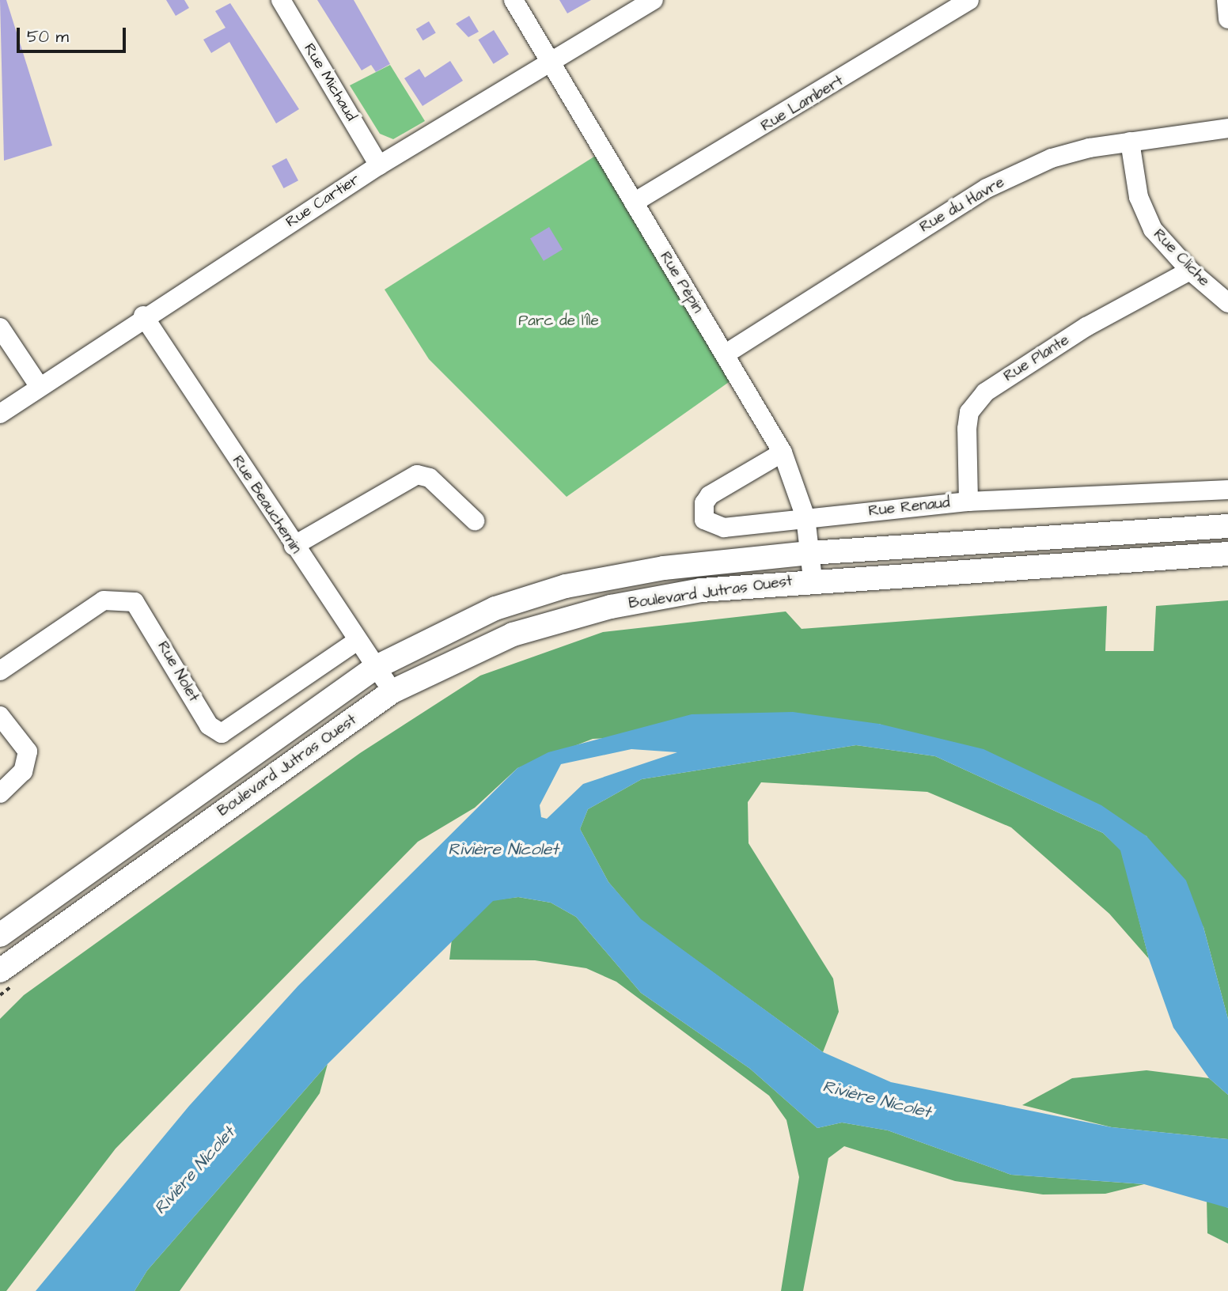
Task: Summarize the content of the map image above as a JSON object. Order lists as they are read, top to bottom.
{
  "streets": {
    "main road": ["Boulevard Jutras Ouest"],
    "street": [
      "Rue Michaud",
      "Rue Lambert",
      "Rue Cartier",
      "Rue du Havre",
      "Rue Cliche",
      "Rue Pépin",
      "Rue Plante",
      "Rue Beauchemin",
      "Rue Renaud",
      "Rue Nolet"
    ]
  },
  "crossings": [
    ["Rue Michaud", "Rue Cartier"],
    ["Rue Lambert", "Rue Pépin"],
    ["Rue Cartier", "Rue Pépin"],
    ["Rue Cartier", "Rue Beauchemin"],
    ["Rue du Havre", "Rue Cliche"],
    ["Rue du Havre", "Rue Pépin"],
    ["Rue Cliche", "Rue Plante"],
    ["Rue Pépin", "Rue Renaud"],
    ["Rue Pépin", "Boulevard Jutras Ouest"],
    ["Rue Plante", "Rue Renaud"],
    ["Rue Beauchemin", "Boulevard Jutras Ouest"],
    ["Rue Beauchemin", "Rue Nolet"]
  ],
  "water": ["Rivière Nicolet"],
  "parks": ["Parc de l'Île"],
  "scale_bar": "50 m"
}
